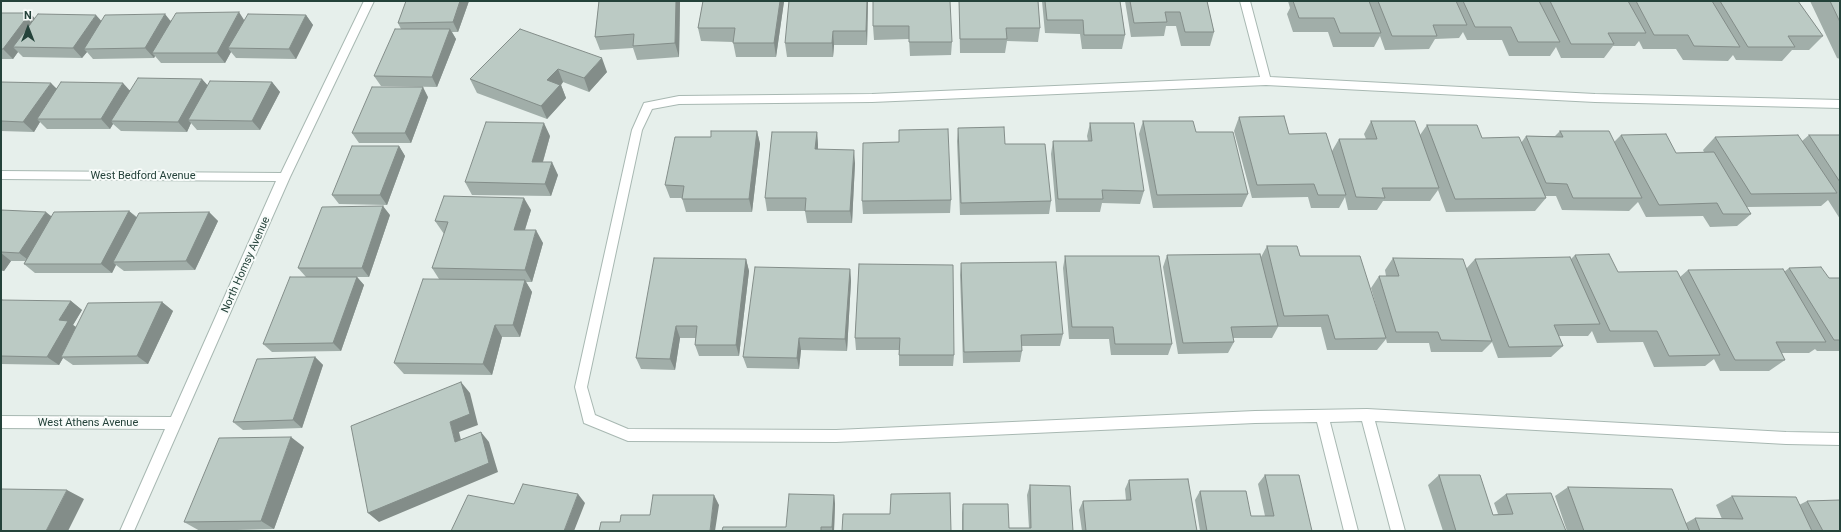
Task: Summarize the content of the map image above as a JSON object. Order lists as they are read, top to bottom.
{
  "streets": {
    "street": ["West Bedford Avenue", "North Homsy Avenue", "West Athens Avenue"]
  },
  "crossings": [
    ["West Bedford Avenue", "North Homsy Avenue"],
    ["North Homsy Avenue", "West Athens Avenue"]
  ],
  "north": "top"
}
